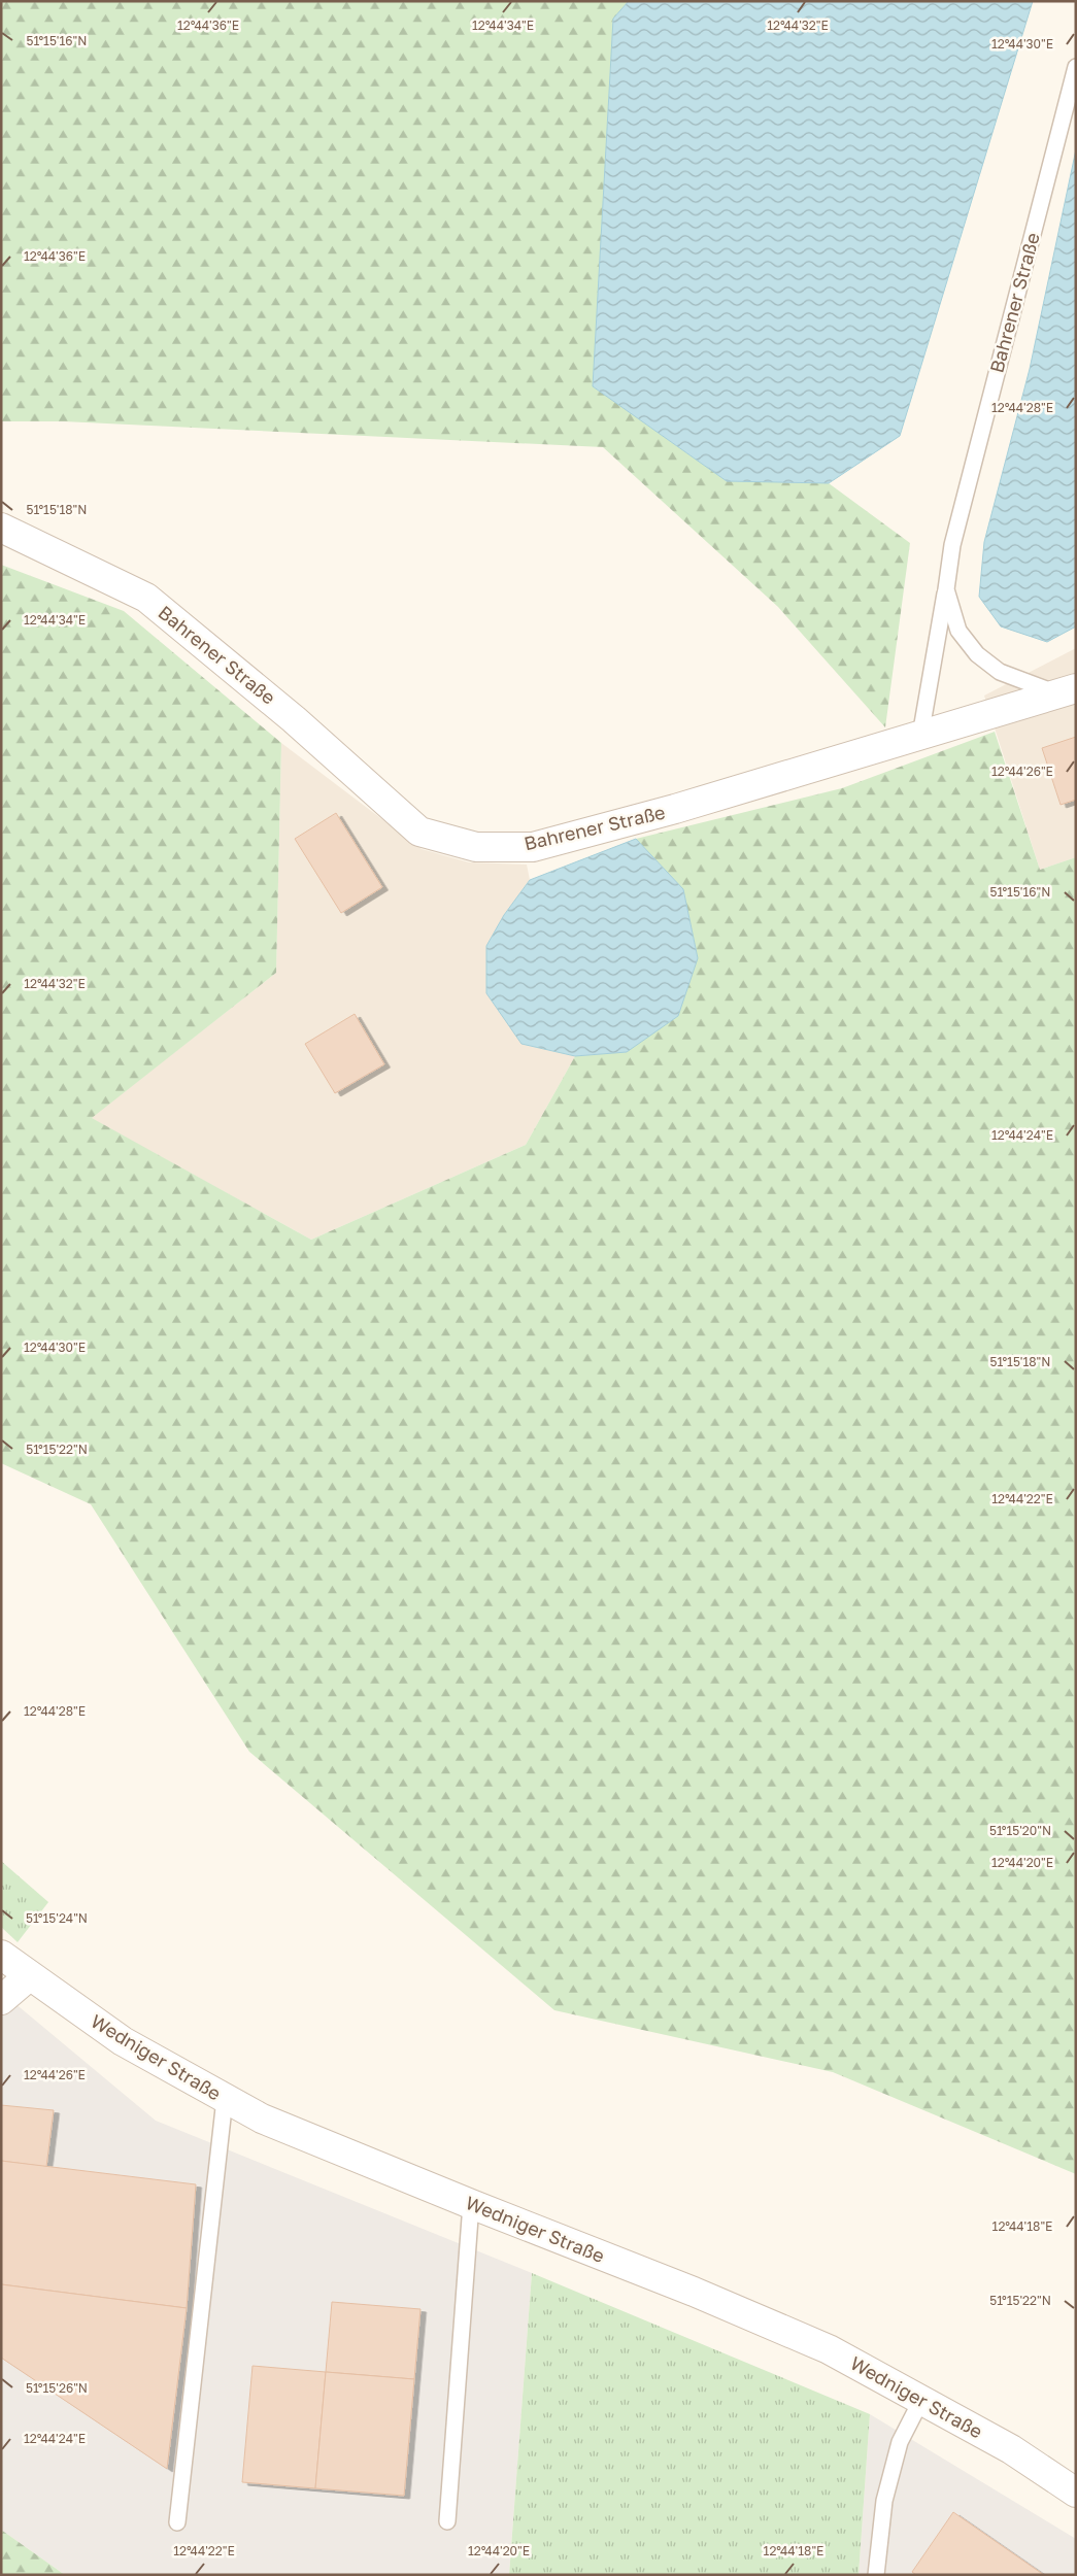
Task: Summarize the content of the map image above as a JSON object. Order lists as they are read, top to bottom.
{
  "streets": {
    "street": ["Bahrener Straße", "Wedniger Straße"]
  },
  "coordinates": [
    "12°44'36\"E",
    "12°44'34\"E",
    "12°44'32\"E",
    "51°15'16\"N",
    "12°44'30\"E",
    "12°44'28\"E",
    "51°15'18\"N",
    "12°44'26\"E",
    "12°44'24\"E",
    "51°15'22\"N",
    "12°44'22\"E",
    "51°15'20\"N",
    "12°44'20\"E",
    "51°15'24\"N",
    "12°44'18\"E",
    "51°15'26\"N"
  ]
}
